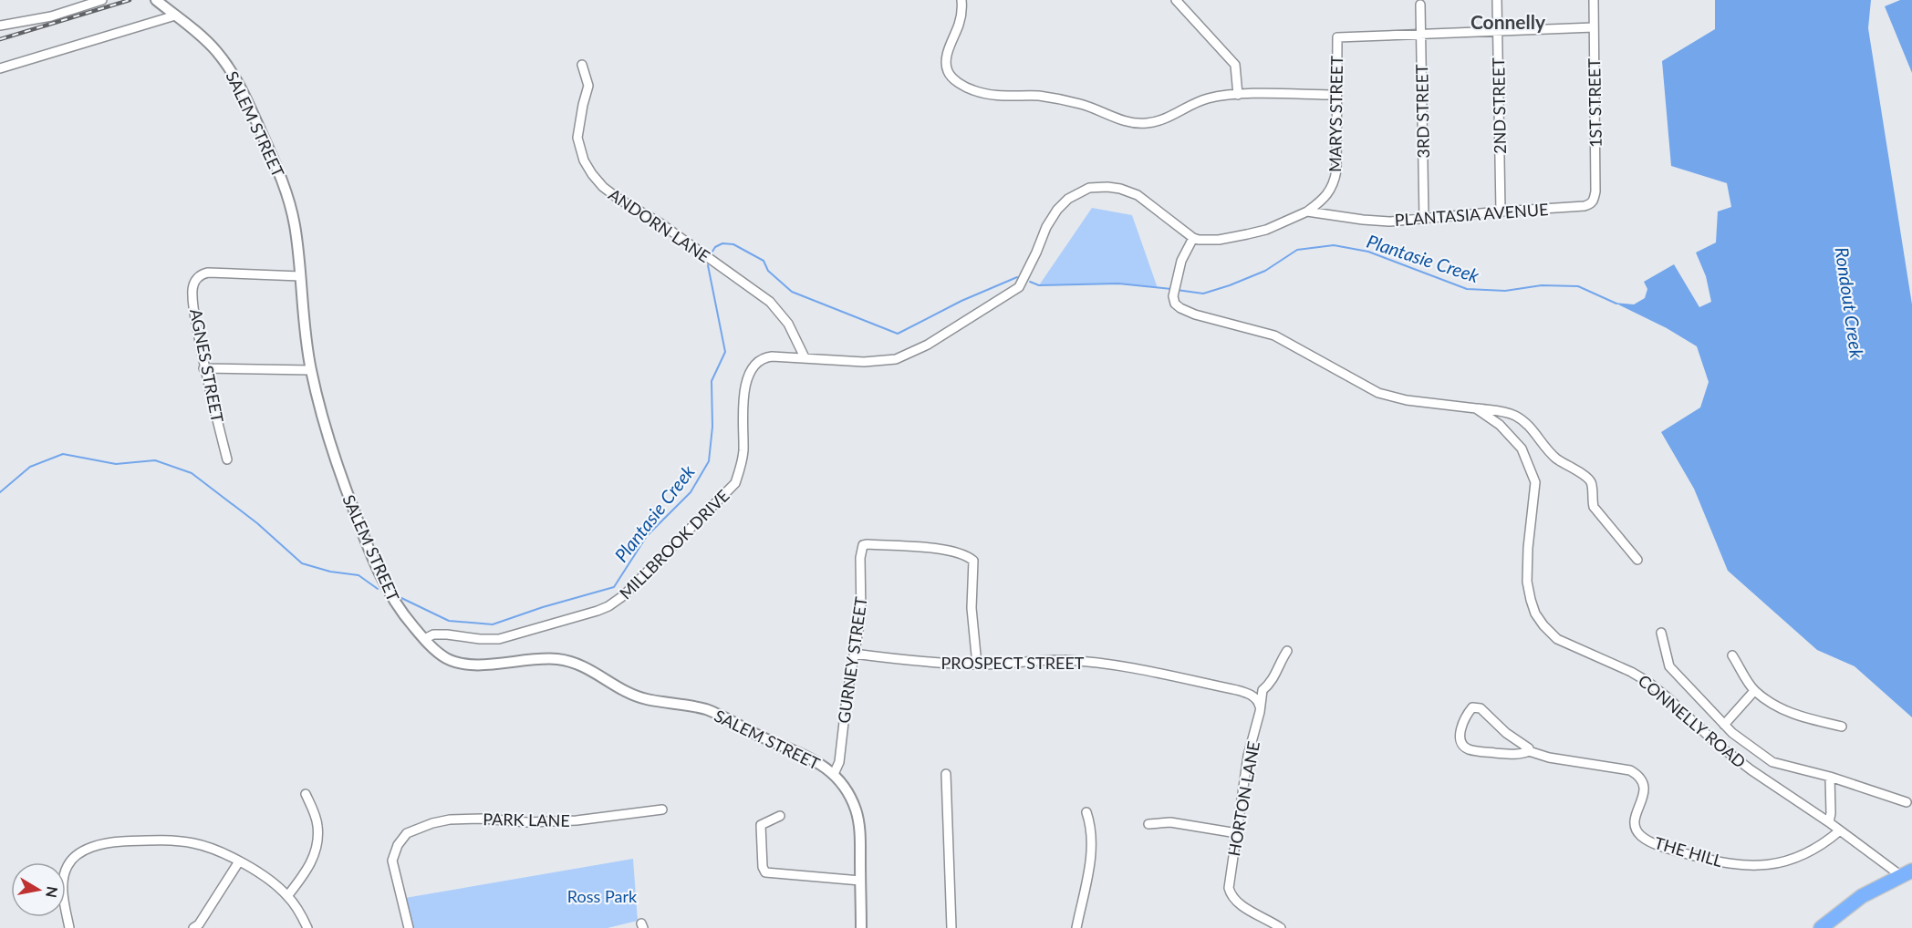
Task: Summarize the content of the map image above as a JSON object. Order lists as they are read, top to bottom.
{
  "streets": {
    "street": [
      "1ST STREET",
      "2ND STREET",
      "3RD STREET",
      "MARYS STREET",
      "SALEM STREET",
      "PLANTASIA AVENUE",
      "ANDORN LANE",
      "AGNES STREET",
      "MILLBROOK DRIVE",
      "GURNEY STREET",
      "PROSPECT STREET",
      "CONNELLY ROAD",
      "HORTON LANE",
      "PARK LANE",
      "THE HILL"
    ]
  },
  "crossings": [
    ["1ST STREET", "PLANTASIA AVENUE"],
    ["2ND STREET", "PLANTASIA AVENUE"],
    ["3RD STREET", "MARYS STREET"],
    ["3RD STREET", "PLANTASIA AVENUE"],
    ["MARYS STREET", "PLANTASIA AVENUE"],
    ["SALEM STREET", "AGNES STREET"],
    ["SALEM STREET", "MILLBROOK DRIVE"],
    ["SALEM STREET", "GURNEY STREET"],
    ["ANDORN LANE", "MILLBROOK DRIVE"],
    ["MILLBROOK DRIVE", "CONNELLY ROAD"],
    ["GURNEY STREET", "PROSPECT STREET"],
    ["PROSPECT STREET", "HORTON LANE"],
    ["CONNELLY ROAD", "THE HILL"]
  ],
  "districts": ["Connelly"],
  "water": ["Plantasie Creek", "Rondout Creek"],
  "parks": ["Ross Park"],
  "north": "right"
}
